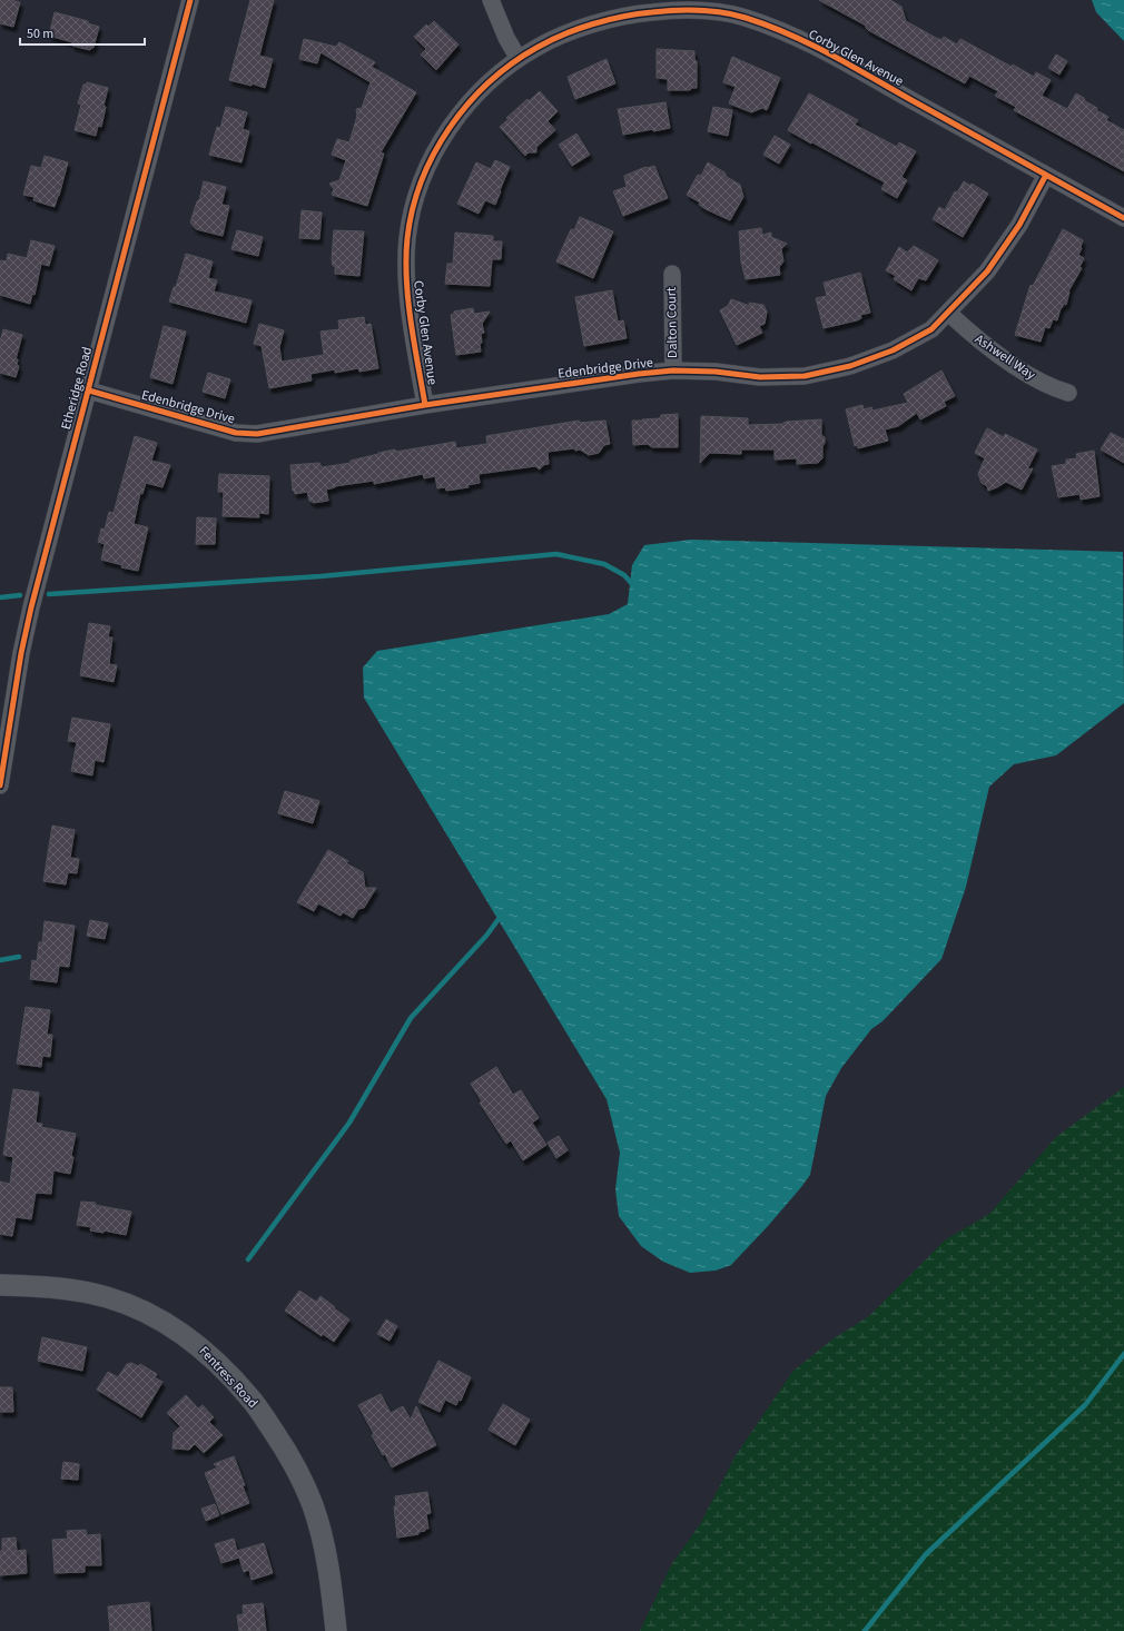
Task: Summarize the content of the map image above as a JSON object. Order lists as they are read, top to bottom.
{
  "streets": {
    "street": [
      "Corby Glen Avenue",
      "Dalton Court",
      "Ashwell Way",
      "Edenbridge Drive",
      "Etheridge Road",
      "Fentress Road"
    ]
  },
  "crossings": [
    ["Corby Glen Avenue", "Edenbridge Drive"],
    ["Dalton Court", "Edenbridge Drive"],
    ["Ashwell Way", "Edenbridge Drive"],
    ["Edenbridge Drive", "Etheridge Road"]
  ],
  "scale_bar": "50 m"
}
